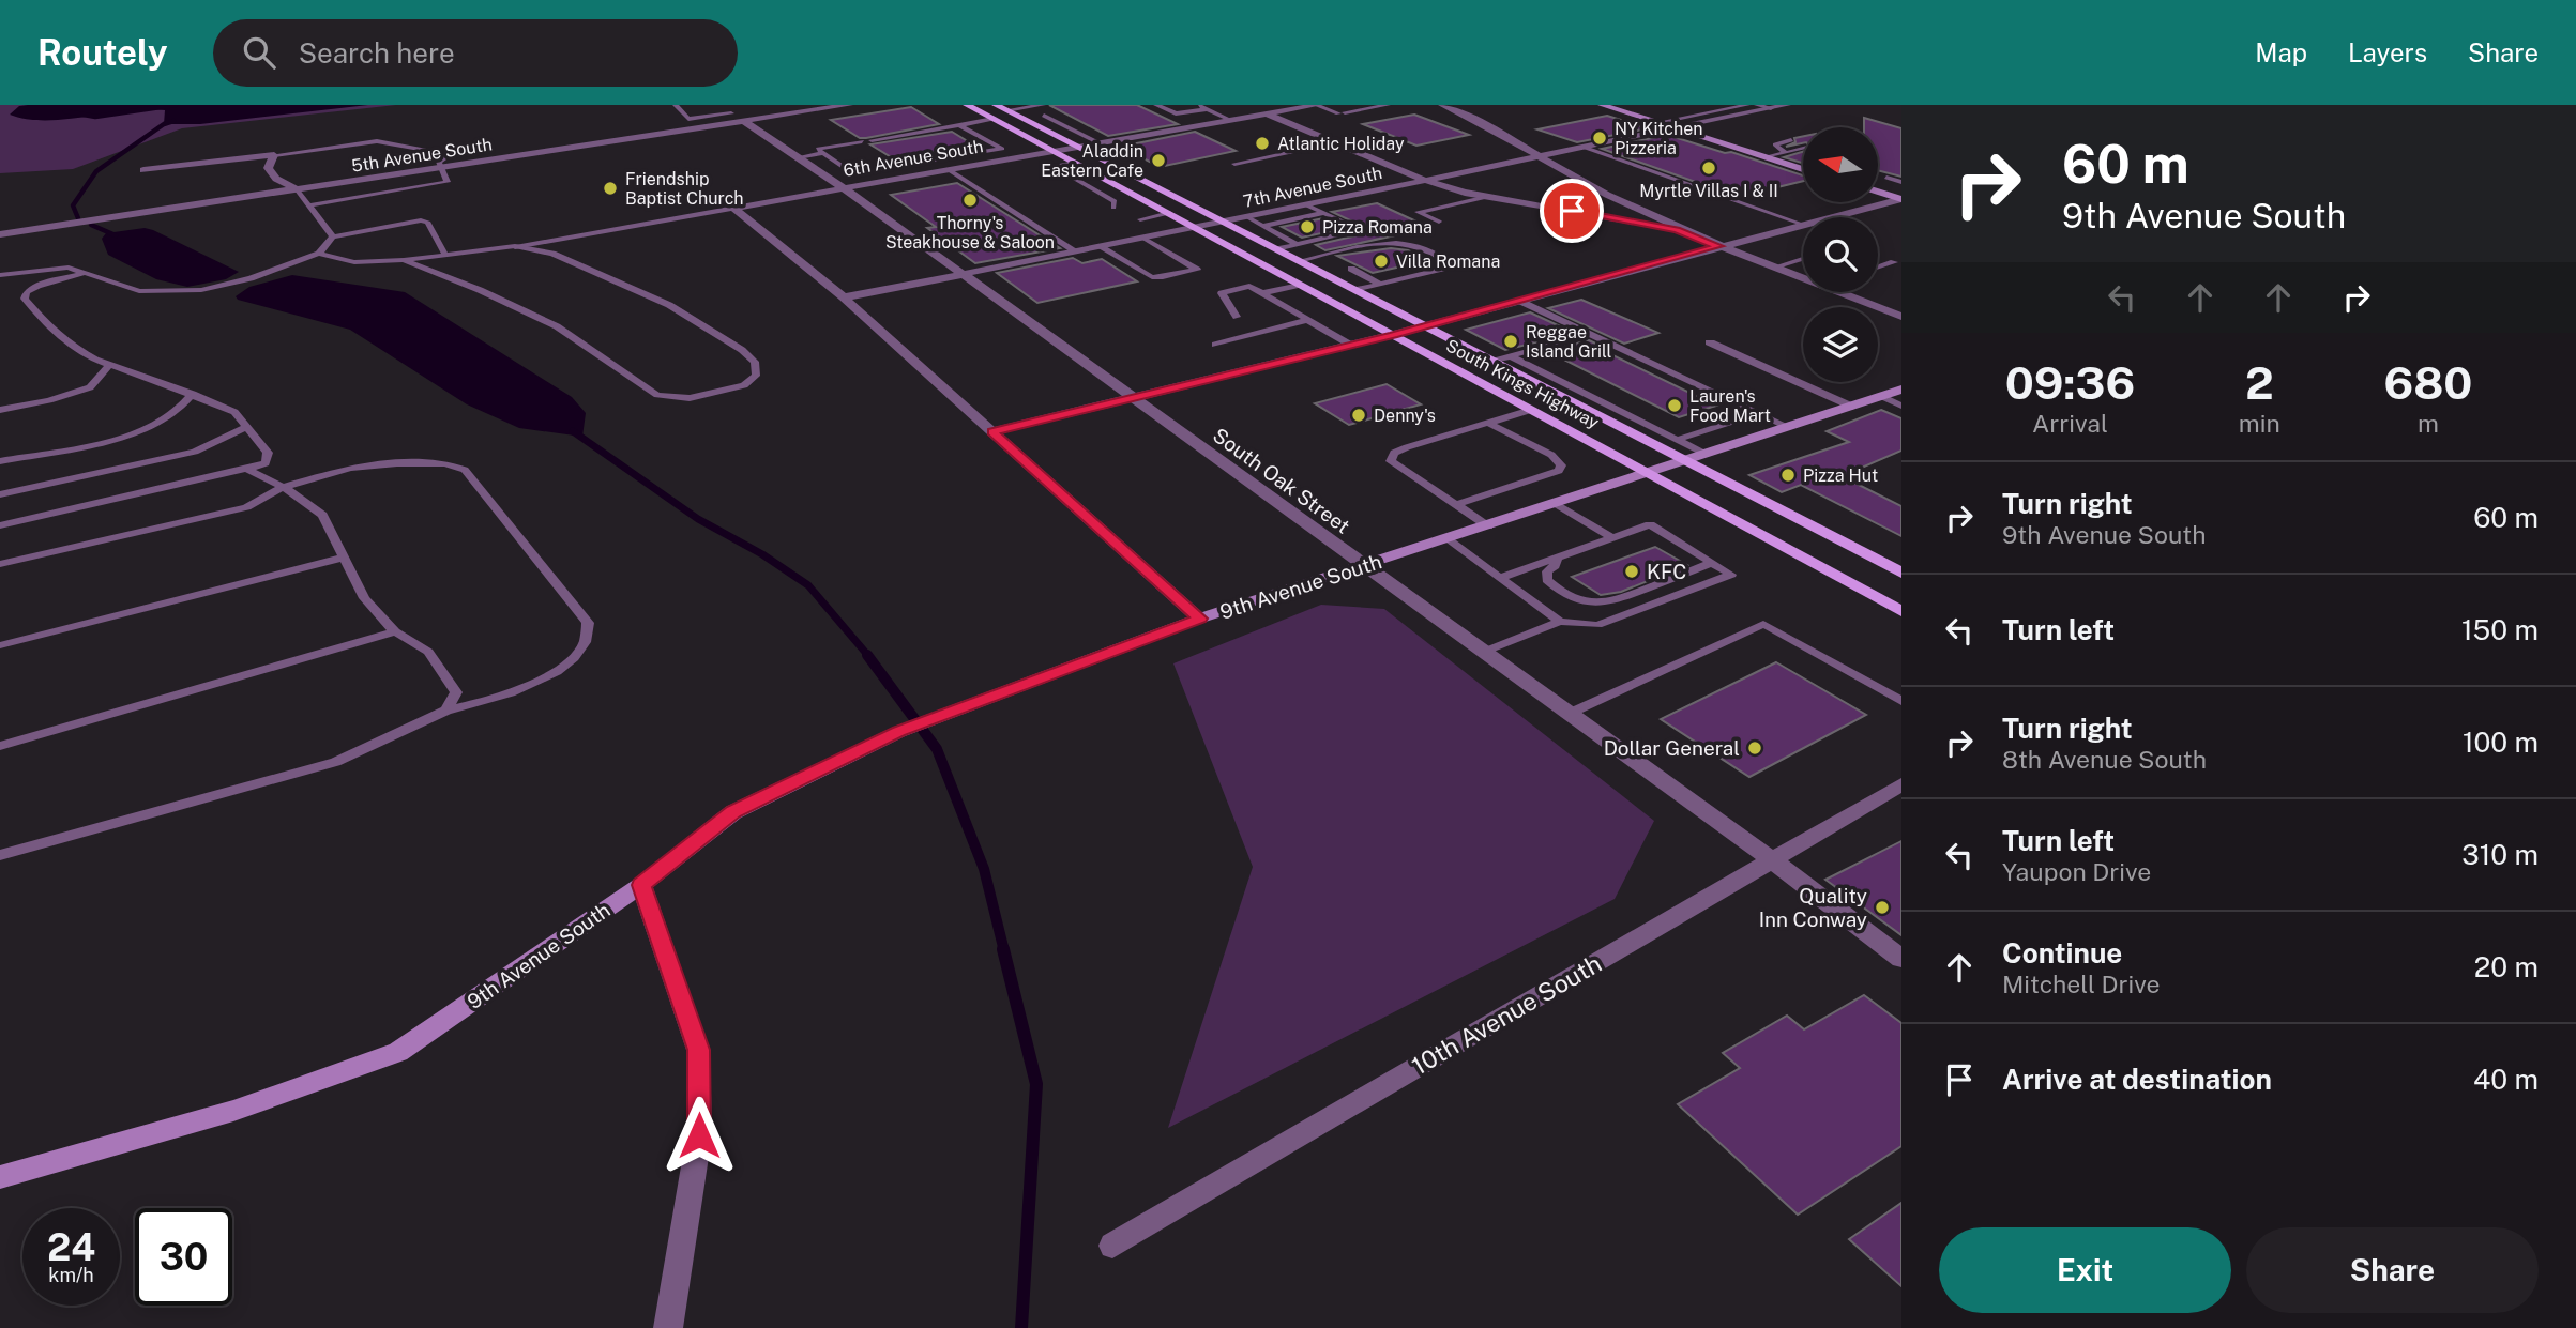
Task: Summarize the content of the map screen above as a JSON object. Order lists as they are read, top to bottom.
{
  "streets": {
    "main road": ["South Kings Highway"],
    "street": [
      "5th Avenue South",
      "6th Avenue South",
      "7th Avenue South",
      "South Oak Street",
      "9th Avenue South",
      "10th Avenue South"
    ]
  },
  "crossings": [
    ["5th Avenue South", "South Oak Street"],
    ["6th Avenue South", "South Kings Highway"],
    ["6th Avenue South", "South Oak Street"],
    ["7th Avenue South", "South Kings Highway"],
    ["7th Avenue South", "South Oak Street"],
    ["South Kings Highway", "9th Avenue South"],
    ["South Oak Street", "9th Avenue South"],
    ["South Oak Street", "10th Avenue South"]
  ],
  "places": [
    "NY Kitchen Pizzeria",
    "Atlantic Holiday",
    "Aladdin Eastern Cafe",
    "Myrtle Villas I & II",
    "Friendship Baptist Church",
    "Thorny's Steakhouse & Saloon",
    "Pizza Romana",
    "Villa Romana",
    "Reggae Island Grill",
    "Lauren's Food Mart",
    "Denny's",
    "Pizza Hut",
    "KFC",
    "Dollar General",
    "Quality Inn Conway"
  ],
  "north": "left",
  "page": {
    "header": "Routely",
    "search": "Search here",
    "nav": ["Map", "Layers", "Share"],
    "turn": ["60 m", "9th Avenue South"],
    "eta": [
      "09:36",
      "Arrival",
      "2",
      "min",
      "680",
      "m"
    ],
    "list": [
      {
        "name": "Turn right",
        "note": "9th Avenue South",
        "value": "60 m"
      },
      {
        "name": "Turn left",
        "value": "150 m"
      },
      {
        "name": "Turn right",
        "note": "8th Avenue South",
        "value": "100 m"
      },
      {
        "name": "Turn left",
        "note": "Yaupon Drive",
        "value": "310 m"
      },
      {
        "name": "Continue",
        "note": "Mitchell Drive",
        "value": "20 m"
      },
      {
        "name": "Arrive at destination",
        "value": "40 m"
      }
    ],
    "speed": "24 km/h",
    "limit": "30",
    "buttons": ["Exit", "Share"]
  }
}
